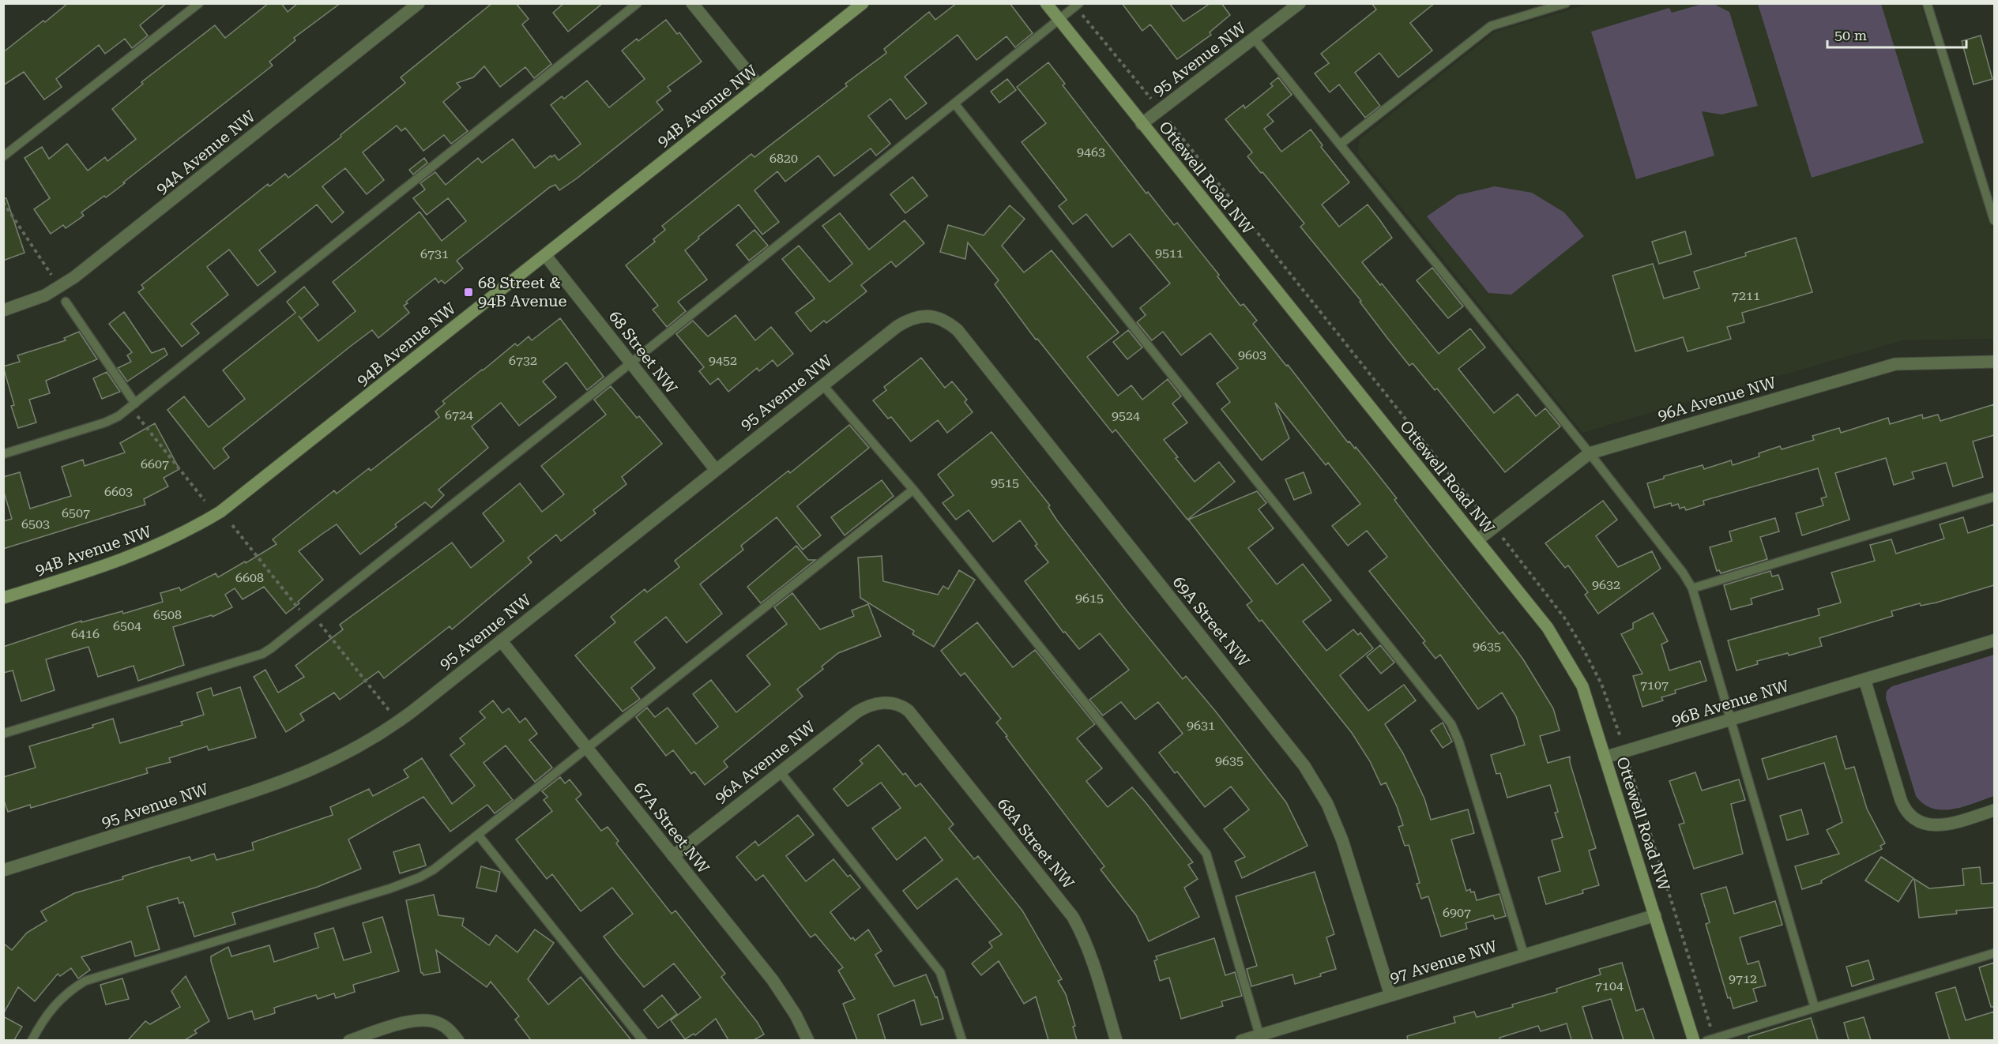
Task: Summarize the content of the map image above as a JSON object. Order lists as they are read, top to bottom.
{
  "streets": {
    "street": [
      "95 Avenue NW",
      "94B Avenue NW",
      "94A Avenue NW",
      "Ottewell Road NW",
      "68 Street NW",
      "96A Avenue NW",
      "69A Street NW",
      "96B Avenue NW",
      "67A Street NW",
      "68A Street NW",
      "97 Avenue NW"
    ]
  },
  "crossings": [
    ["95 Avenue NW", "Ottewell Road NW"],
    ["95 Avenue NW", "68 Street NW"],
    ["95 Avenue NW", "69A Street NW"],
    ["95 Avenue NW", "67A Street NW"],
    ["94B Avenue NW", "68 Street NW"],
    ["Ottewell Road NW", "96A Avenue NW"],
    ["Ottewell Road NW", "96B Avenue NW"],
    ["Ottewell Road NW", "97 Avenue NW"],
    ["96A Avenue NW", "67A Street NW"],
    ["96A Avenue NW", "68A Street NW"],
    ["69A Street NW", "97 Avenue NW"]
  ],
  "places": {
    "transit": ["68 Street & 94B Avenue"]
  },
  "house_numbers": [
    "9463",
    "6820",
    "9511",
    "6731",
    "7211",
    "9603",
    "6732",
    "9452",
    "6724",
    "9524",
    "6607",
    "9515",
    "6603",
    "6507",
    "6503",
    "6608",
    "9632",
    "9615",
    "6508",
    "6504",
    "6416",
    "9635",
    "7107",
    "9631",
    "9635",
    "6907",
    "9712",
    "7104"
  ],
  "scale_bar": "50 m"
}
